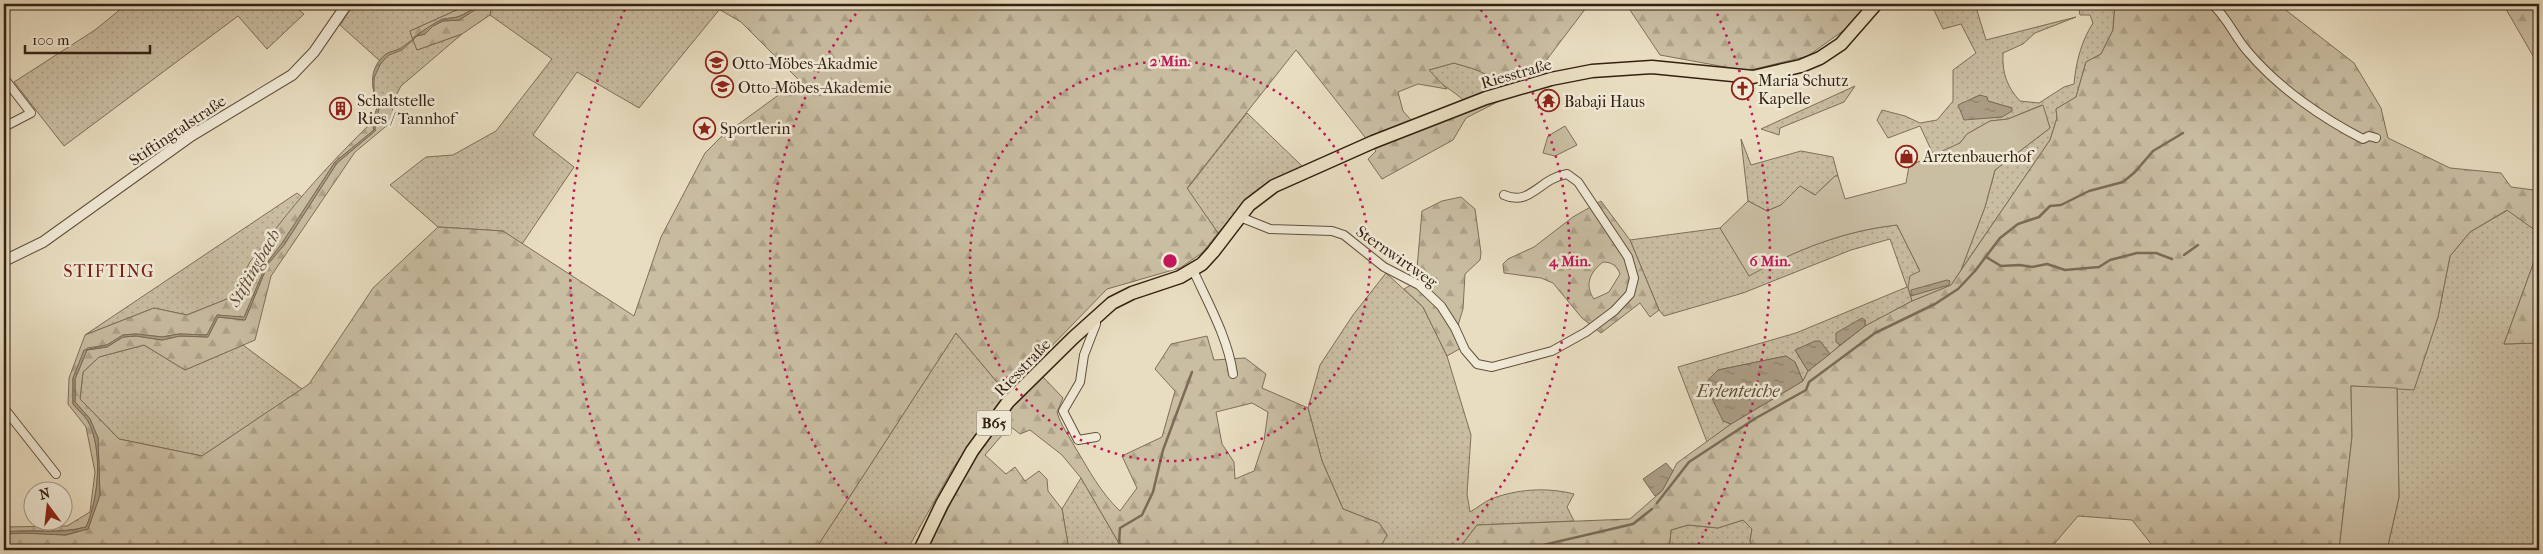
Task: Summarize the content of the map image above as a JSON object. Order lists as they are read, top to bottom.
{
  "streets": {
    "main road": ["Riesstraße", "B65"],
    "street": ["Stiftingtalstraße", "Sternwirtweg"]
  },
  "crossings": [
    ["Riesstraße", "Sternwirtweg"]
  ],
  "districts": ["STIFTING"],
  "water": ["Stiftingbach", "Erlenteiche"],
  "places": {
    "school or university": ["Otto-Möbes-Akadmie", "Otto-Möbes-Akademie"],
    "church": ["Maria Schutz Kapelle"],
    "temple": ["Babaji Haus"],
    "building": ["Schaltstelle Ries / Tannhof"],
    "place": ["Sportlerin"],
    "shop": ["Arztenbauerhof"]
  },
  "scale_bar": "100 m",
  "north": "top",
  "rings": ["2 Min.", "4 Min.", "6 Min."]
}
